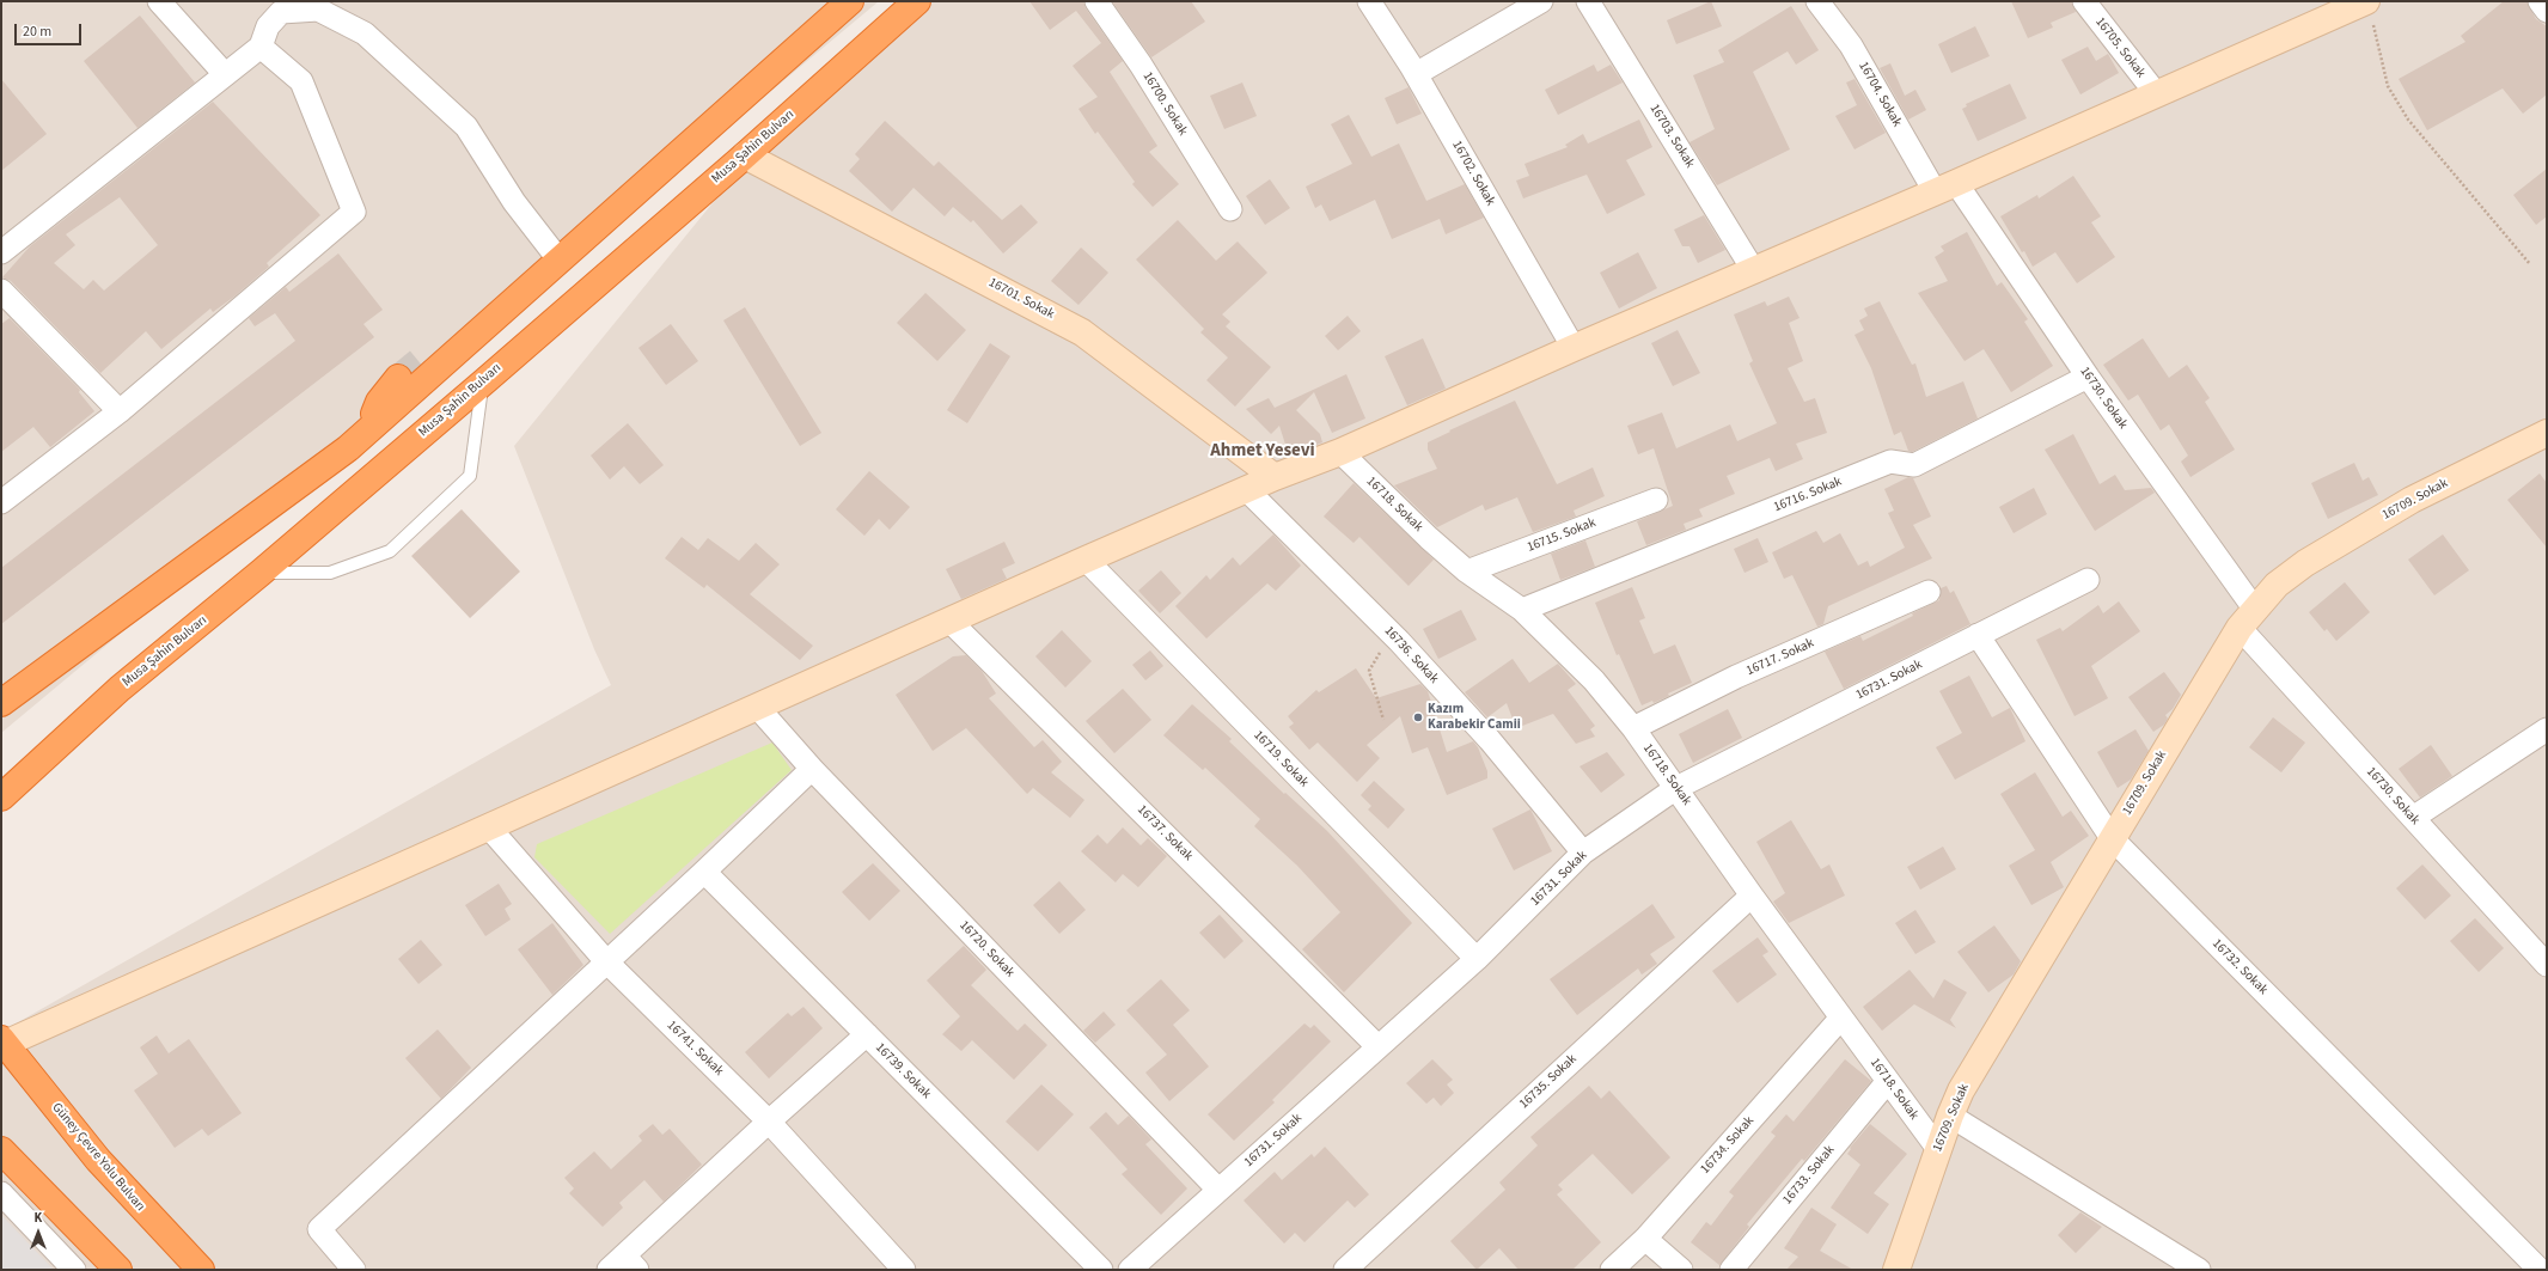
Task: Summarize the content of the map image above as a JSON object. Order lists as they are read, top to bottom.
{
  "streets": {
    "highway": ["Musa Şahin Bulvarı", "Güney Çevre Yolu Bulvarı"],
    "main road": ["16701. Sokak", "16709. Sokak"],
    "street": [
      "16705. Sokak",
      "16704. Sokak",
      "16700. Sokak",
      "16703. Sokak",
      "16702. Sokak",
      "16730. Sokak",
      "16716. Sokak",
      "16718. Sokak",
      "16715. Sokak",
      "16736. Sokak",
      "16717. Sokak",
      "16731. Sokak",
      "16719. Sokak",
      "16737. Sokak",
      "16720. Sokak",
      "16732. Sokak",
      "16741. Sokak",
      "16739. Sokak",
      "16735. Sokak",
      "16734. Sokak",
      "16733. Sokak"
    ]
  },
  "crossings": [
    ["16704. Sokak", "16730. Sokak"],
    ["Musa Şahin Bulvarı", "16701. Sokak"],
    ["16730. Sokak", "16716. Sokak"],
    ["16730. Sokak", "16709. Sokak"],
    ["16716. Sokak", "16718. Sokak"],
    ["16709. Sokak", "16718. Sokak"],
    ["16709. Sokak", "16732. Sokak"],
    ["16718. Sokak", "16715. Sokak"],
    ["16718. Sokak", "16717. Sokak"],
    ["16718. Sokak", "16731. Sokak"],
    ["16718. Sokak", "16735. Sokak"],
    ["16718. Sokak", "16734. Sokak"],
    ["16718. Sokak", "16733. Sokak"],
    ["16736. Sokak", "16731. Sokak"],
    ["16731. Sokak", "16719. Sokak"],
    ["16731. Sokak", "16737. Sokak"],
    ["16731. Sokak", "16720. Sokak"],
    ["16731. Sokak", "16732. Sokak"]
  ],
  "districts": ["Ahmet Yesevi"],
  "places": ["Kazım Karabekir Camii"],
  "scale_bar": "20 m",
  "north": "top"
}
